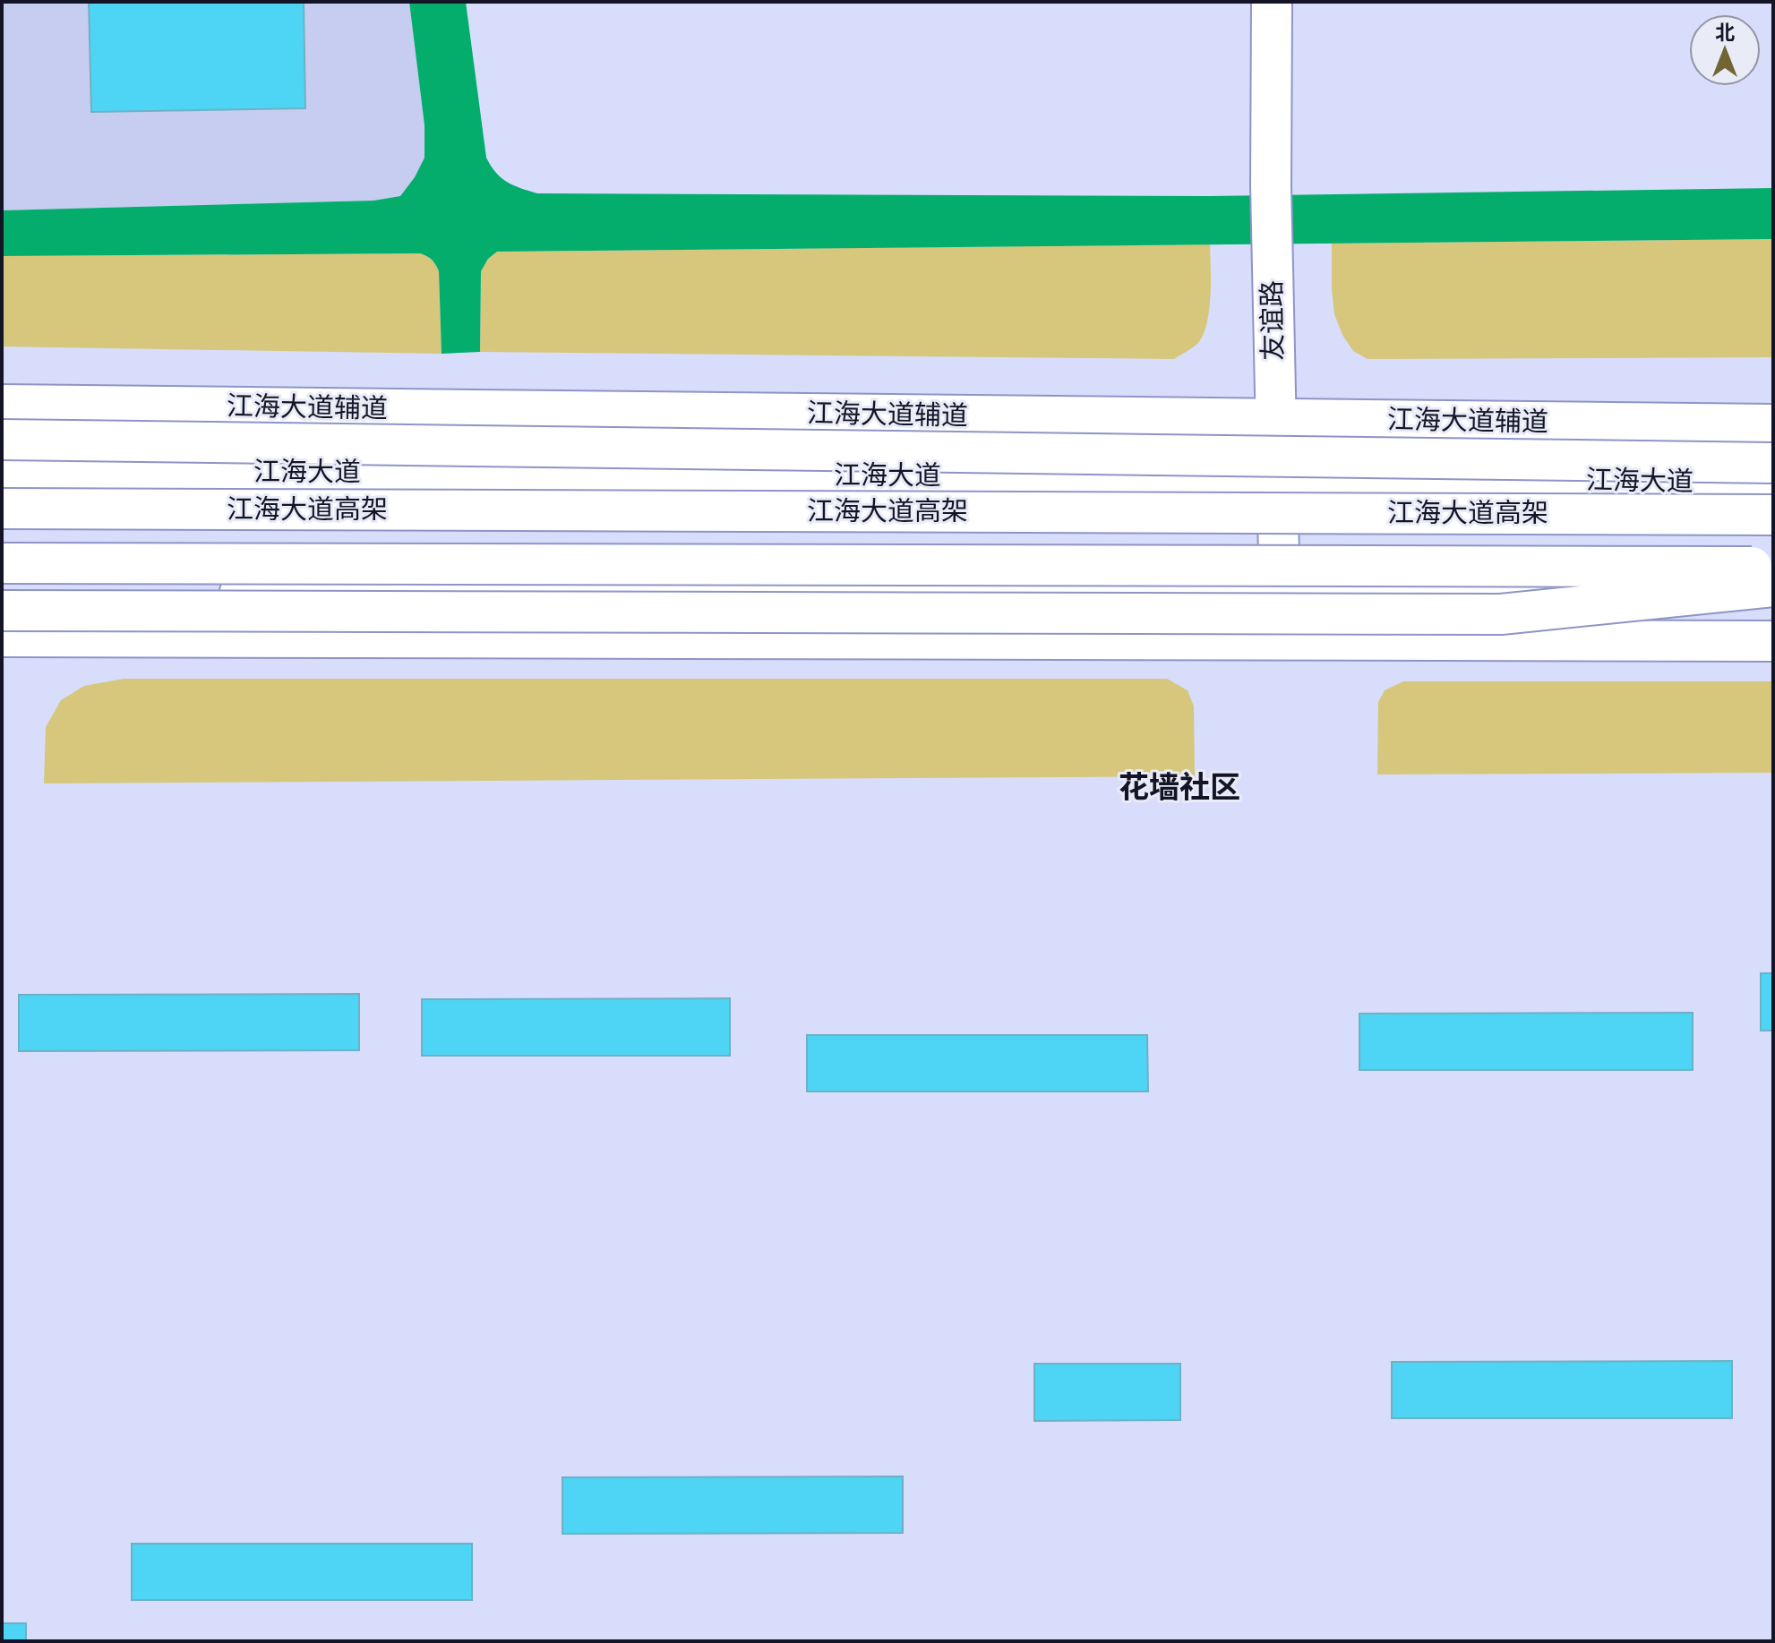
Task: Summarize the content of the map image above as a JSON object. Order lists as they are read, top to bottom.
{
  "streets": {
    "main road": [
      "友谊路",
      "江海大道辅道",
      "江海大道",
      "江海大道高架"
    ]
  },
  "crossings": [
    ["友谊路", "江海大道辅道"],
    ["友谊路", "江海大道"]
  ],
  "districts": ["花墙社区"],
  "north": "top"
}
